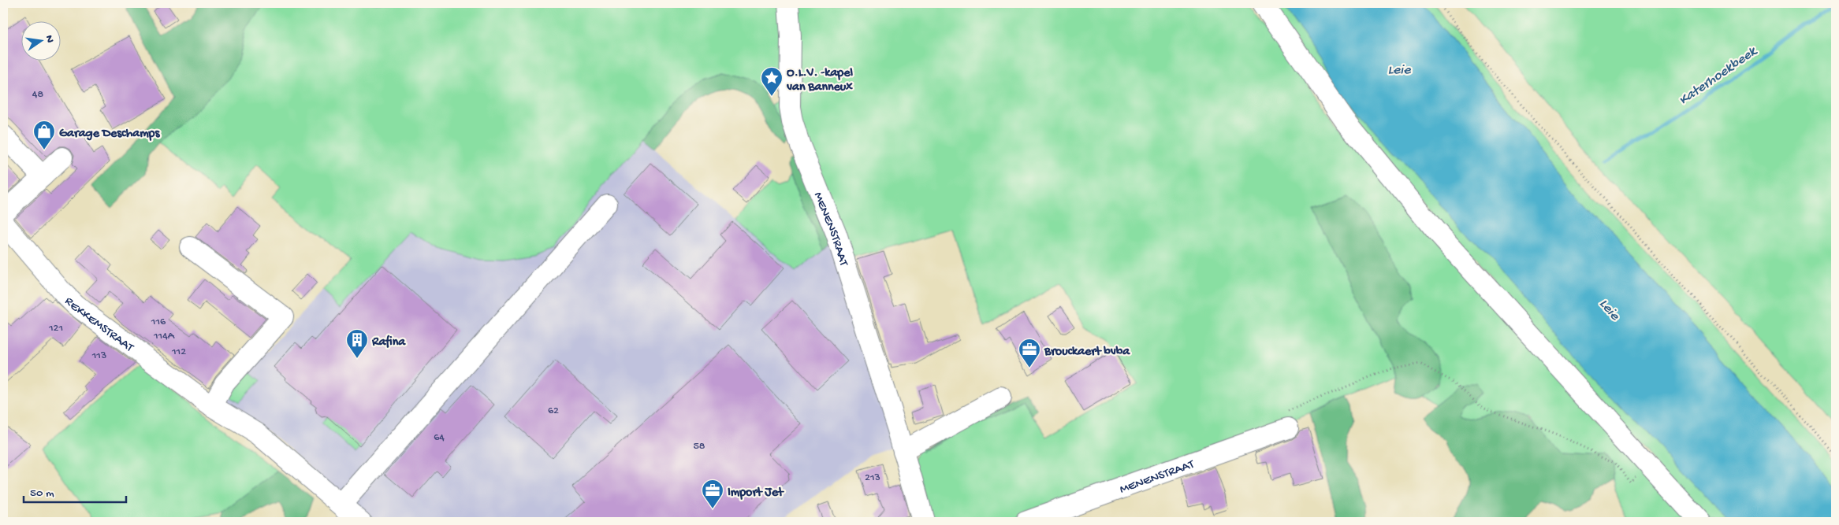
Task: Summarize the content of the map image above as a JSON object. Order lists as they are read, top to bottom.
{
  "streets": {
    "street": ["MENENSTRAAT", "REKKEMSTRAAT"]
  },
  "water": ["Leie", "Katerhoekbeek"],
  "places": {
    "place": ["O.L.V. -kapel van Banneux"],
    "shop": ["Garage Deschamps"],
    "building": ["Rafina"],
    "office": ["Brouckaert bvba", "Import Jet"]
  },
  "house_numbers": [
    "48",
    "116",
    "121",
    "114A",
    "112",
    "113",
    "62",
    "64",
    "58",
    "213"
  ],
  "scale_bar": "50 m",
  "north": "right"
}
